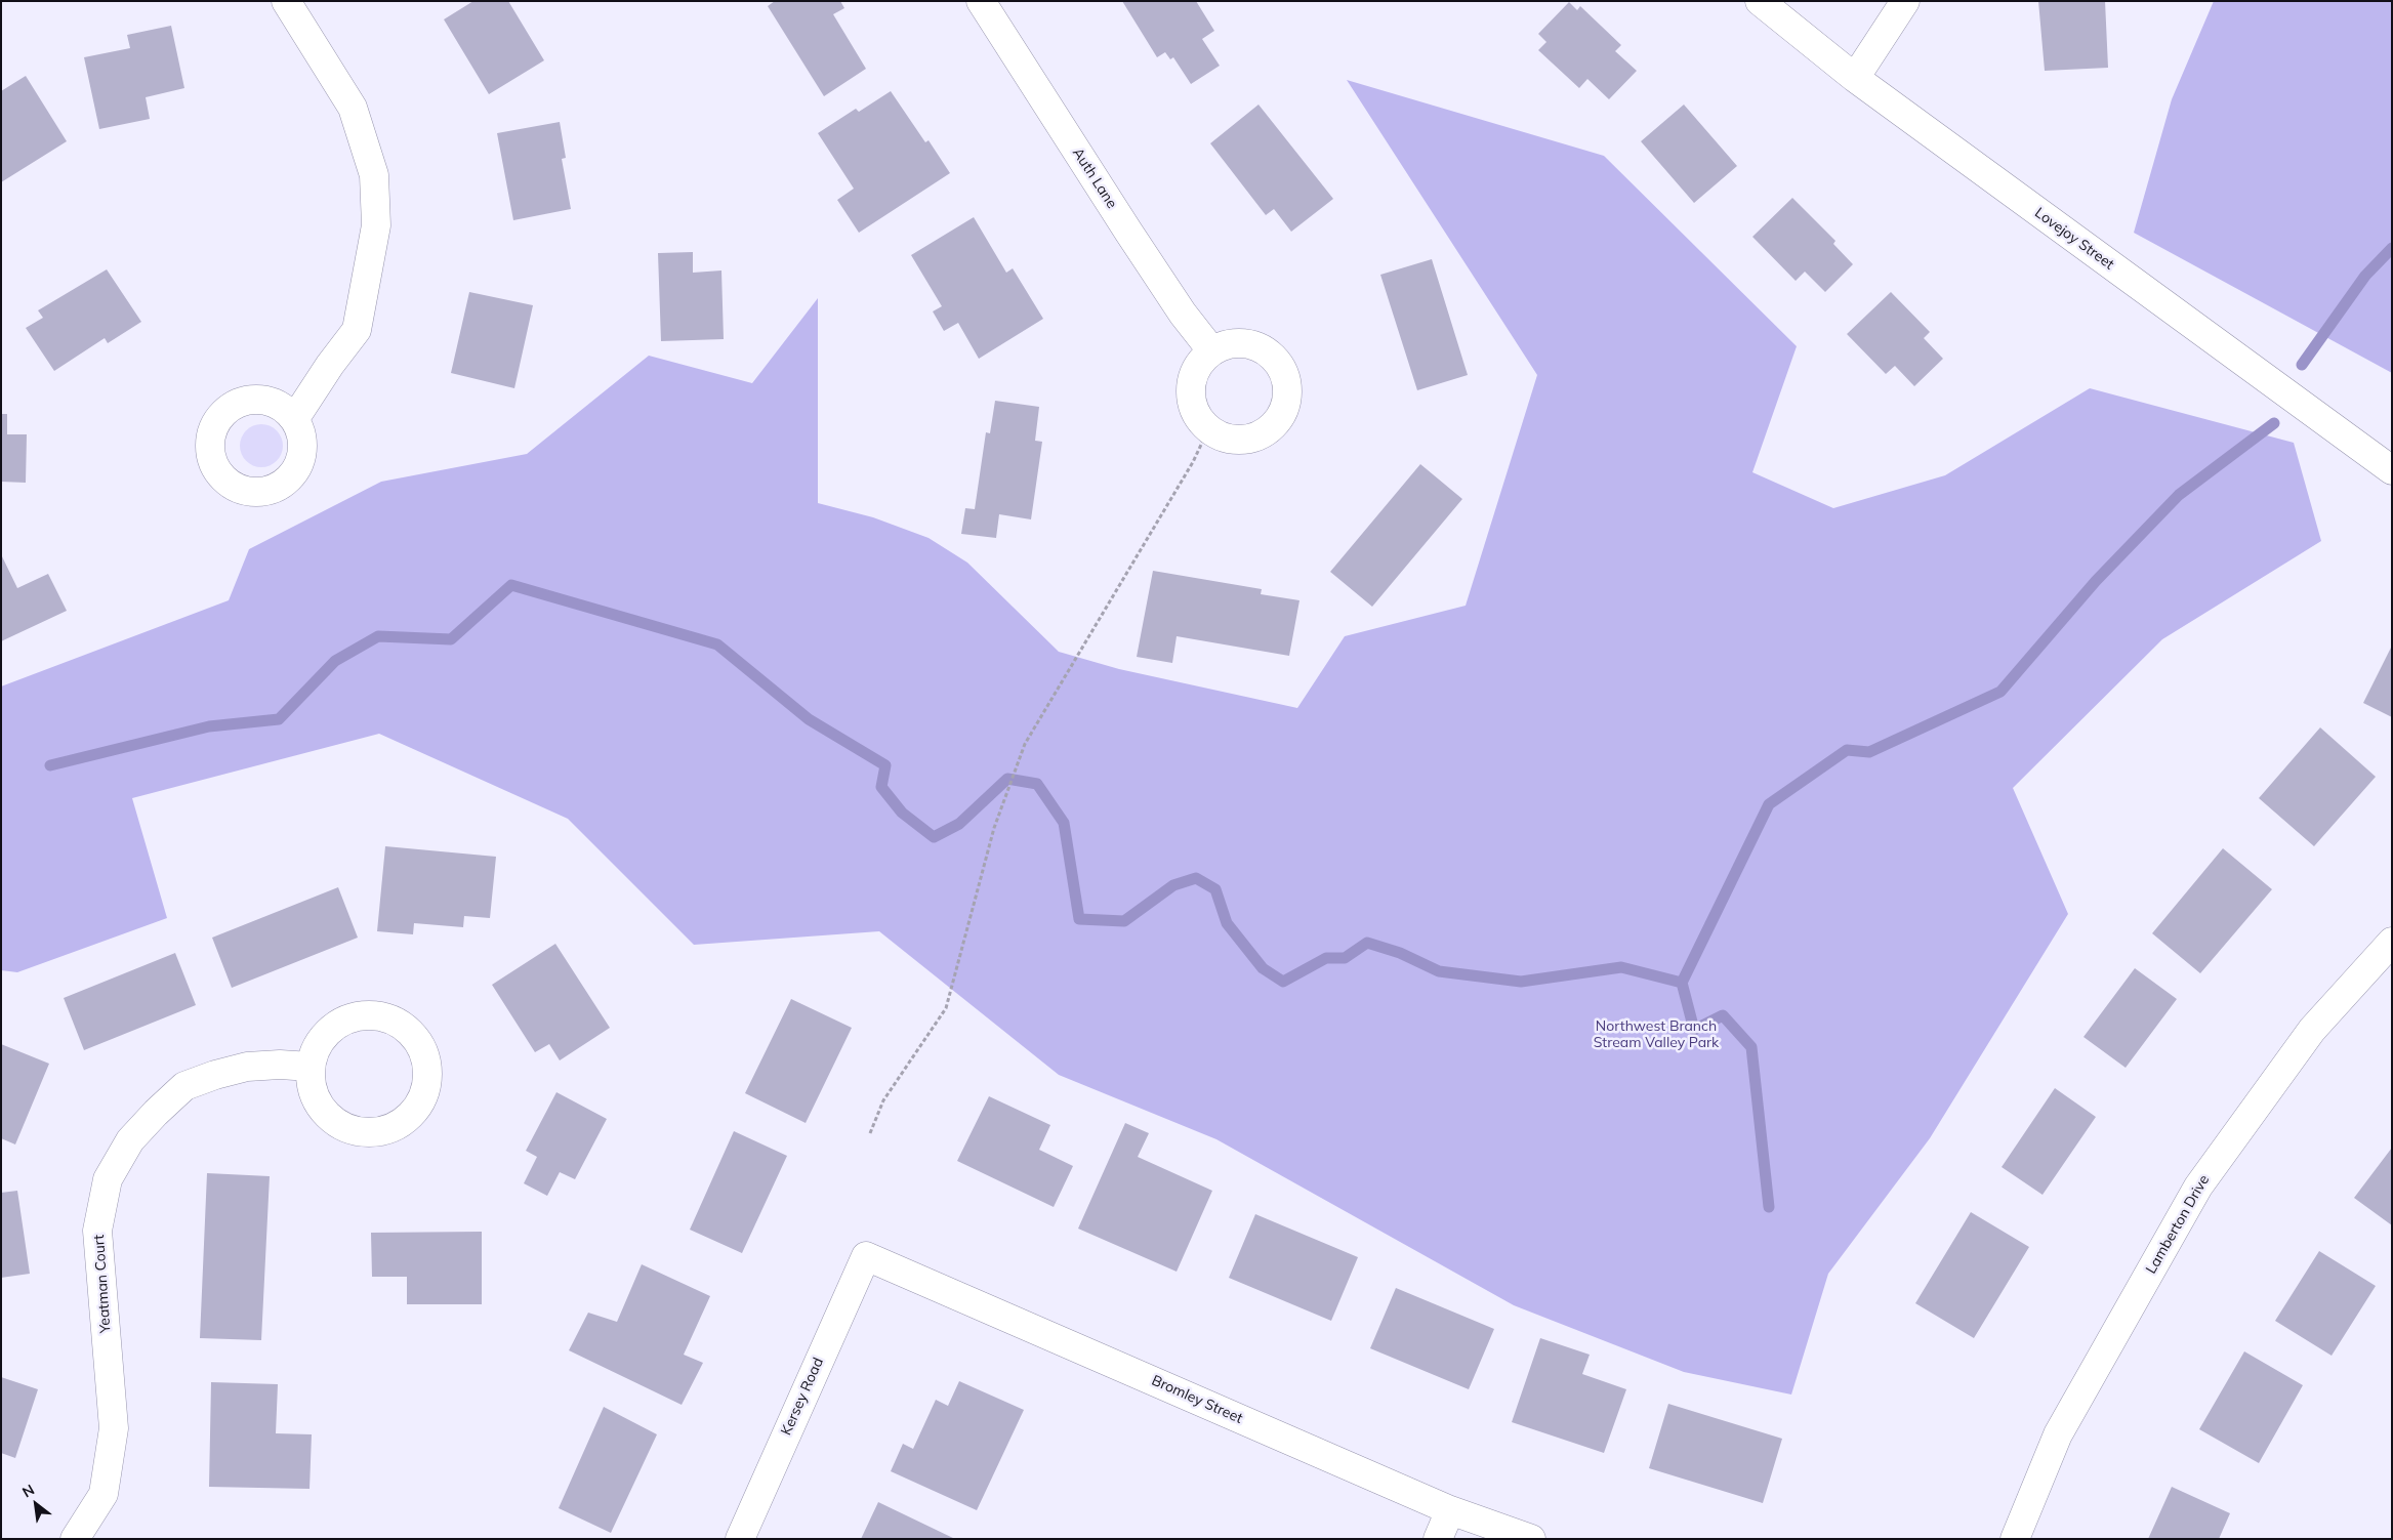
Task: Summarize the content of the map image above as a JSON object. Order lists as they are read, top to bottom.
{
  "streets": {
    "street": [
      "Auth Lane",
      "Lovejoy Street",
      "Lamberton Drive",
      "Yeatman Court",
      "Kersey Road",
      "Bromley Street"
    ]
  },
  "crossings": [
    ["Kersey Road", "Bromley Street"]
  ],
  "parks": ["Northwest Branch Stream Valley Park"],
  "north": "top left"
}
